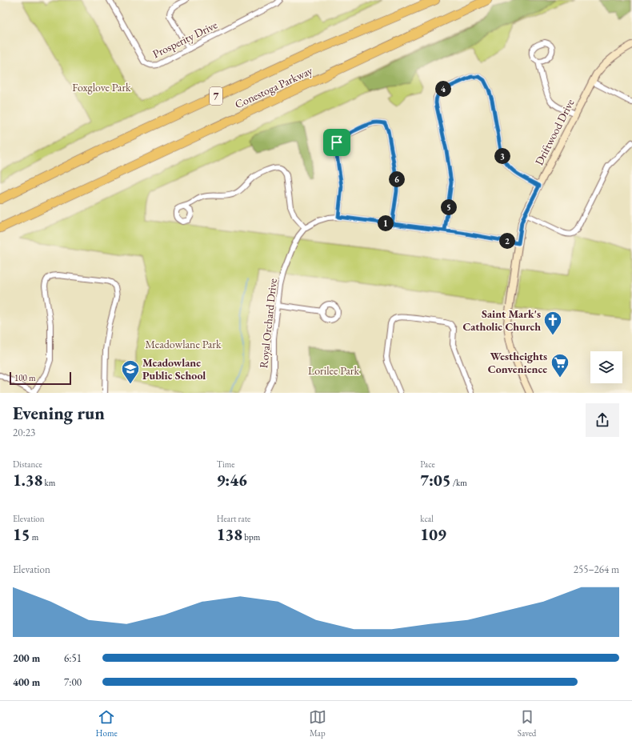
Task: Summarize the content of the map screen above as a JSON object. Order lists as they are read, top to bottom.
{
  "streets": {
    "highway": ["Conestoga Parkway", "7"],
    "street": ["Prosperity Drive", "Driftwood Drive", "Royal Orchard Drive"]
  },
  "parks": ["Foxglove Park", "Meadowlane Park", "Lorilee Park"],
  "places": {
    "church": ["Saint Mark's Catholic Church"],
    "supermarket": ["Westheights Convenience"],
    "school or university": ["Meadowlane Public School"]
  },
  "scale_bar": "100 m",
  "page": {
    "pins": [
      "4",
      "3",
      "6",
      "5",
      "1",
      "2"
    ],
    "scale": "100 m",
    "heading": ["Evening run", "20:23"],
    "stats": [
      ["Distance", "1.38 km"],
      ["Time", "9:46"],
      ["Pace", "7:05 /km"],
      ["Elevation", "15 m"],
      ["Heart rate", "138 bpm"],
      ["kcal", "109"]
    ],
    "chart": ["Elevation", "255–264 m"],
    "list": [
      {
        "name": "200 m",
        "note": "6:51"
      },
      {
        "name": "400 m",
        "note": "7:00"
      }
    ],
    "tabs": ["Home", "Map", "Saved"]
  }
}
